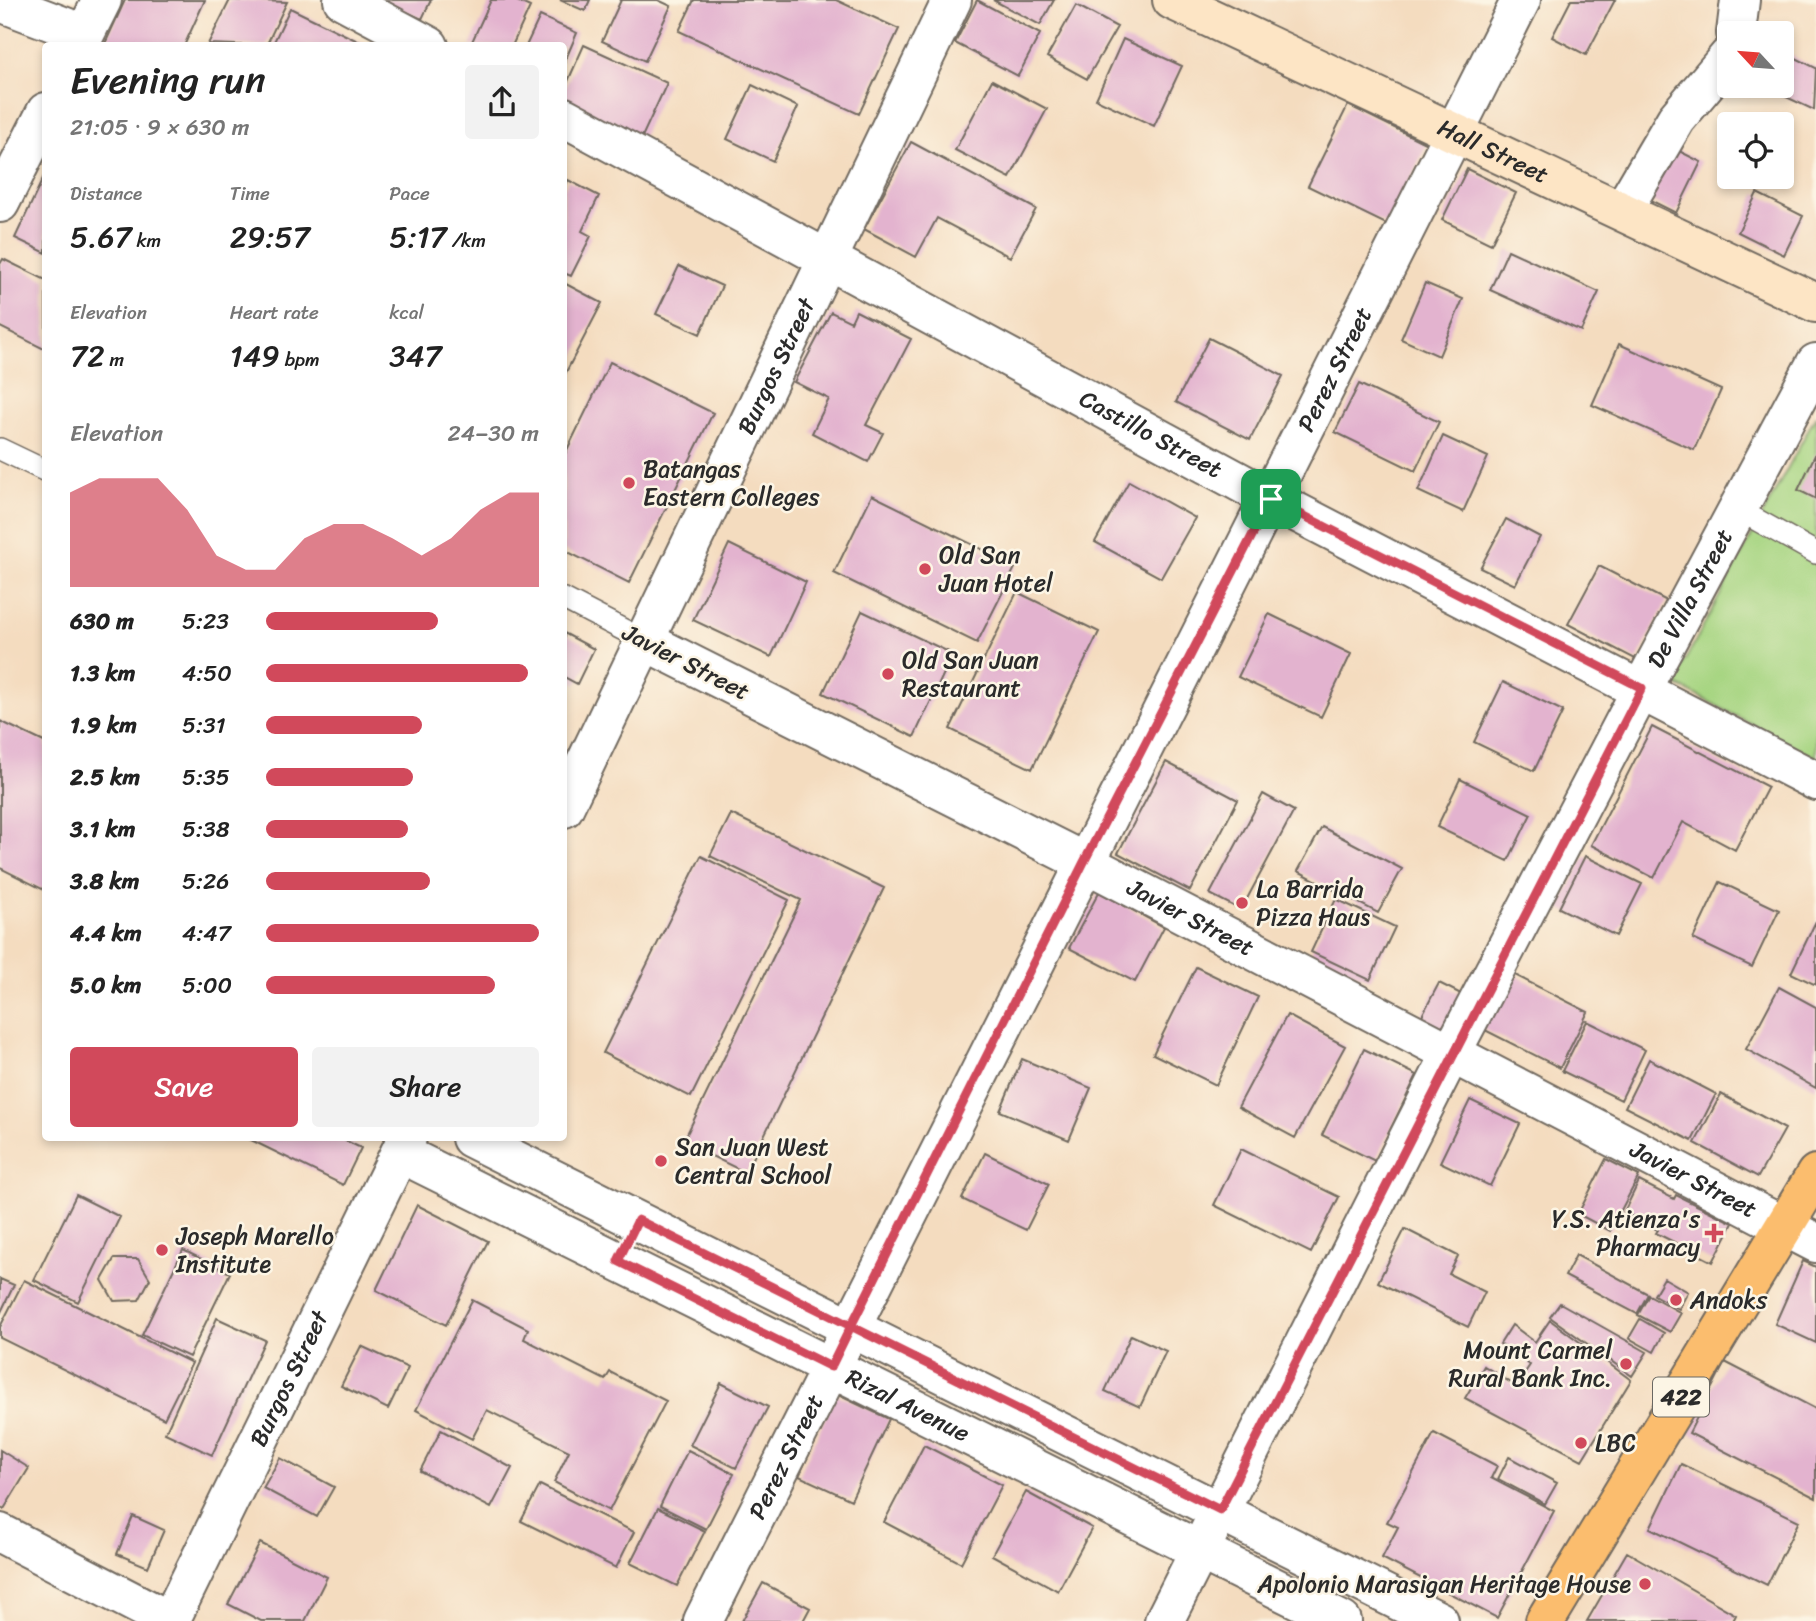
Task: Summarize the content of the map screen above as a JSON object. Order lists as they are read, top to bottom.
{
  "streets": {
    "main road": ["Hall Street", "422"],
    "street": [
      "Burgos Street",
      "Perez Street",
      "Castillo Street",
      "De Villa Street",
      "Javier Street",
      "Rizal Avenue"
    ]
  },
  "crossings": [
    ["Hall Street", "Perez Street"],
    ["Burgos Street", "Castillo Street"],
    ["Burgos Street", "Javier Street"],
    ["Burgos Street", "Rizal Avenue"],
    ["Perez Street", "Castillo Street"],
    ["Perez Street", "Javier Street"],
    ["Perez Street", "Rizal Avenue"],
    ["Castillo Street", "De Villa Street"],
    ["De Villa Street", "Javier Street"],
    ["De Villa Street", "Rizal Avenue"],
    ["Javier Street", "422"]
  ],
  "places": {
    "other": [
      "Batangas Eastern Colleges",
      "Old San Juan Hotel",
      "Old San Juan Restaurant",
      "La Barrida Pizza Haus",
      "San Juan West Central School",
      "Joseph Marello Institute",
      "Andoks",
      "Mount Carmel Rural Bank Inc.",
      "LBC",
      "Apolonio Marasigan Heritage House"
    ],
    "health": ["Y.S. Atienza's Pharmacy"]
  },
  "north": "top left",
  "page": {
    "heading": ["Evening run", "21:05 · 9 × 630 m"],
    "stats": [
      ["Distance", "5.67 km"],
      ["Time", "29:57"],
      ["Pace", "5:17 /km"],
      ["Elevation", "72 m"],
      ["Heart rate", "149 bpm"],
      ["kcal", "347"]
    ],
    "chart": ["Elevation", "24–30 m"],
    "list": [
      {
        "name": "630 m",
        "note": "5:23"
      },
      {
        "name": "1.3 km",
        "note": "4:50"
      },
      {
        "name": "1.9 km",
        "note": "5:31"
      },
      {
        "name": "2.5 km",
        "note": "5:35"
      },
      {
        "name": "3.1 km",
        "note": "5:38"
      },
      {
        "name": "3.8 km",
        "note": "5:26"
      },
      {
        "name": "4.4 km",
        "note": "4:47"
      },
      {
        "name": "5.0 km",
        "note": "5:00"
      }
    ],
    "buttons": ["Save", "Share"]
  }
}
